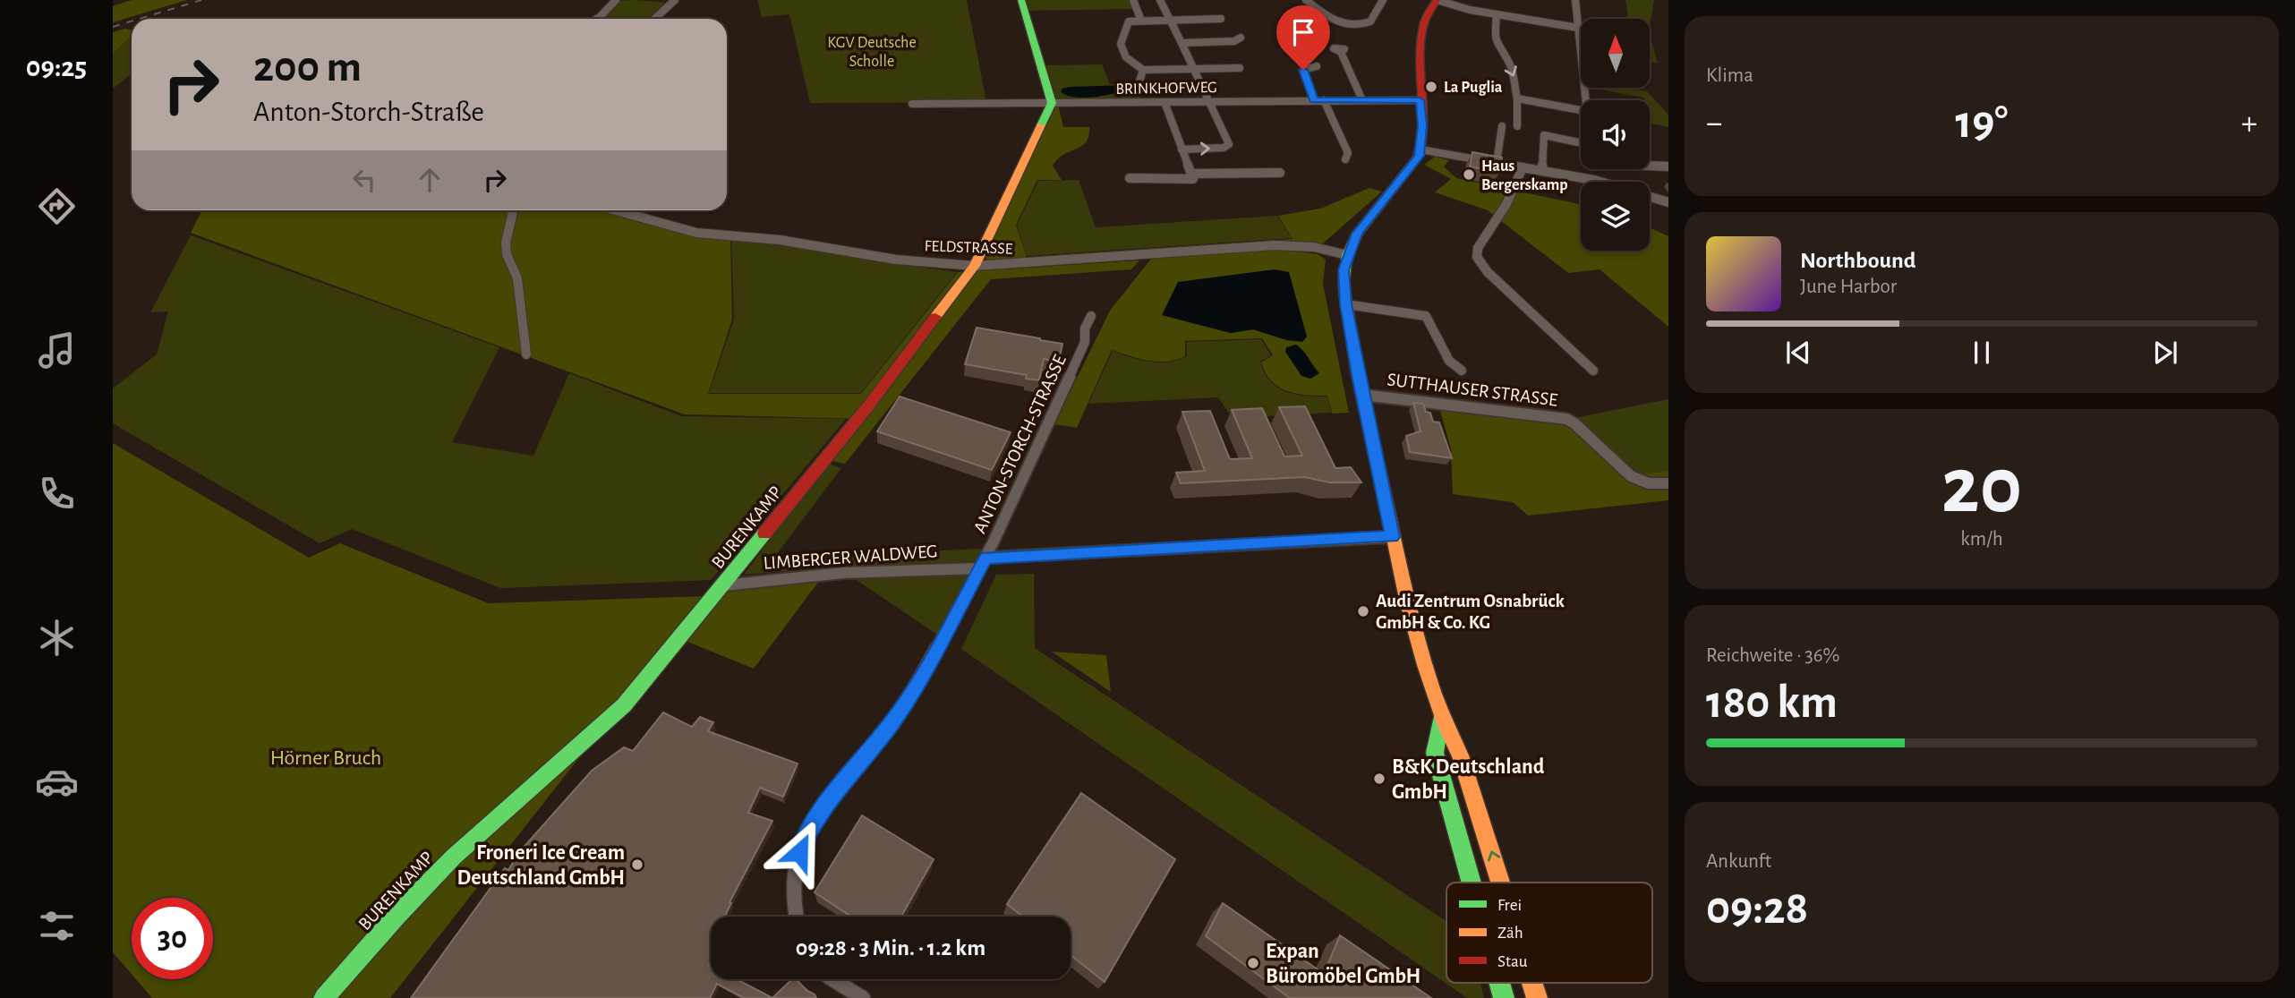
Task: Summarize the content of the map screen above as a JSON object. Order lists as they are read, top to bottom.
{
  "streets": {
    "street": [
      "BRINKHOFWEG",
      "FELDSTRASSE",
      "SUTTHAUSER STRASSE",
      "ANTON-STORCH-STRASSE",
      "BURENKAMP",
      "LIMBERGER WALDWEG"
    ]
  },
  "crossings": [
    ["BRINKHOFWEG", "BURENKAMP"],
    ["FELDSTRASSE", "SUTTHAUSER STRASSE"],
    ["FELDSTRASSE", "BURENKAMP"],
    ["SUTTHAUSER STRASSE", "ANTON-STORCH-STRASSE"],
    ["ANTON-STORCH-STRASSE", "LIMBERGER WALDWEG"],
    ["BURENKAMP", "LIMBERGER WALDWEG"]
  ],
  "parks": ["KGV Deutsche Scholle", "Hörner Bruch"],
  "places": [
    "La Puglia",
    "Haus Bergerskamp",
    "Audi Zentrum Osnabrück GmbH & Co. KG",
    "B&K Deutschland GmbH",
    "Froneri Ice Cream Deutschland GmbH",
    "Expan Büromöbel GmbH"
  ],
  "legend": ["Frei", "Zäh", "Stau"],
  "north": "top",
  "page": {
    "tabs": "09:25",
    "tile": [
      "Klima",
      ["20", "km/h"],
      ["Reichweite · 36%", "180 km"],
      ["Ankunft", "09:28"]
    ],
    "turn": ["200 m", "Anton-Storch-Straße"],
    "heat": ["−", "19°", "+"],
    "song": ["Northbound", "June Harbor"],
    "limit": "30",
    "trip": "09:28 · 3 Min. · 1.2 km"
  }
}
